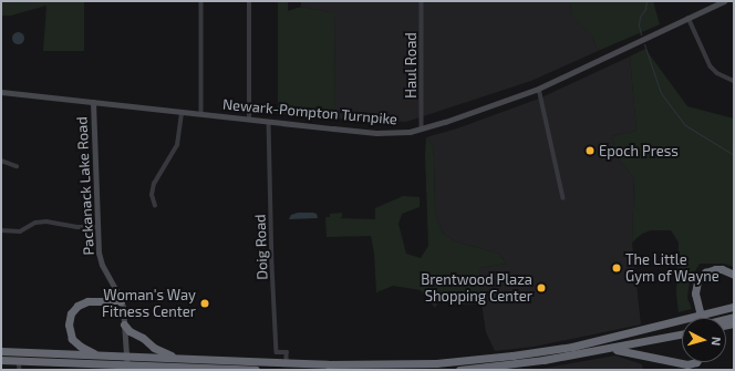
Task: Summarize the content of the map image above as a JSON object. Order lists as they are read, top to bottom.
{
  "streets": {
    "main road": ["Newark-Pompton Turnpike", "Packanack Lake Road"],
    "street": ["Haul Road", "Doig Road"]
  },
  "crossings": [
    ["Haul Road", "Newark-Pompton Turnpike"],
    ["Newark-Pompton Turnpike", "Packanack Lake Road"],
    ["Newark-Pompton Turnpike", "Doig Road"]
  ],
  "places": [
    "Epoch Press",
    "The Little Gym of Wayne",
    "Brentwood Plaza Shopping Center",
    "Woman's Way Fitness Center"
  ],
  "north": "right"
}
